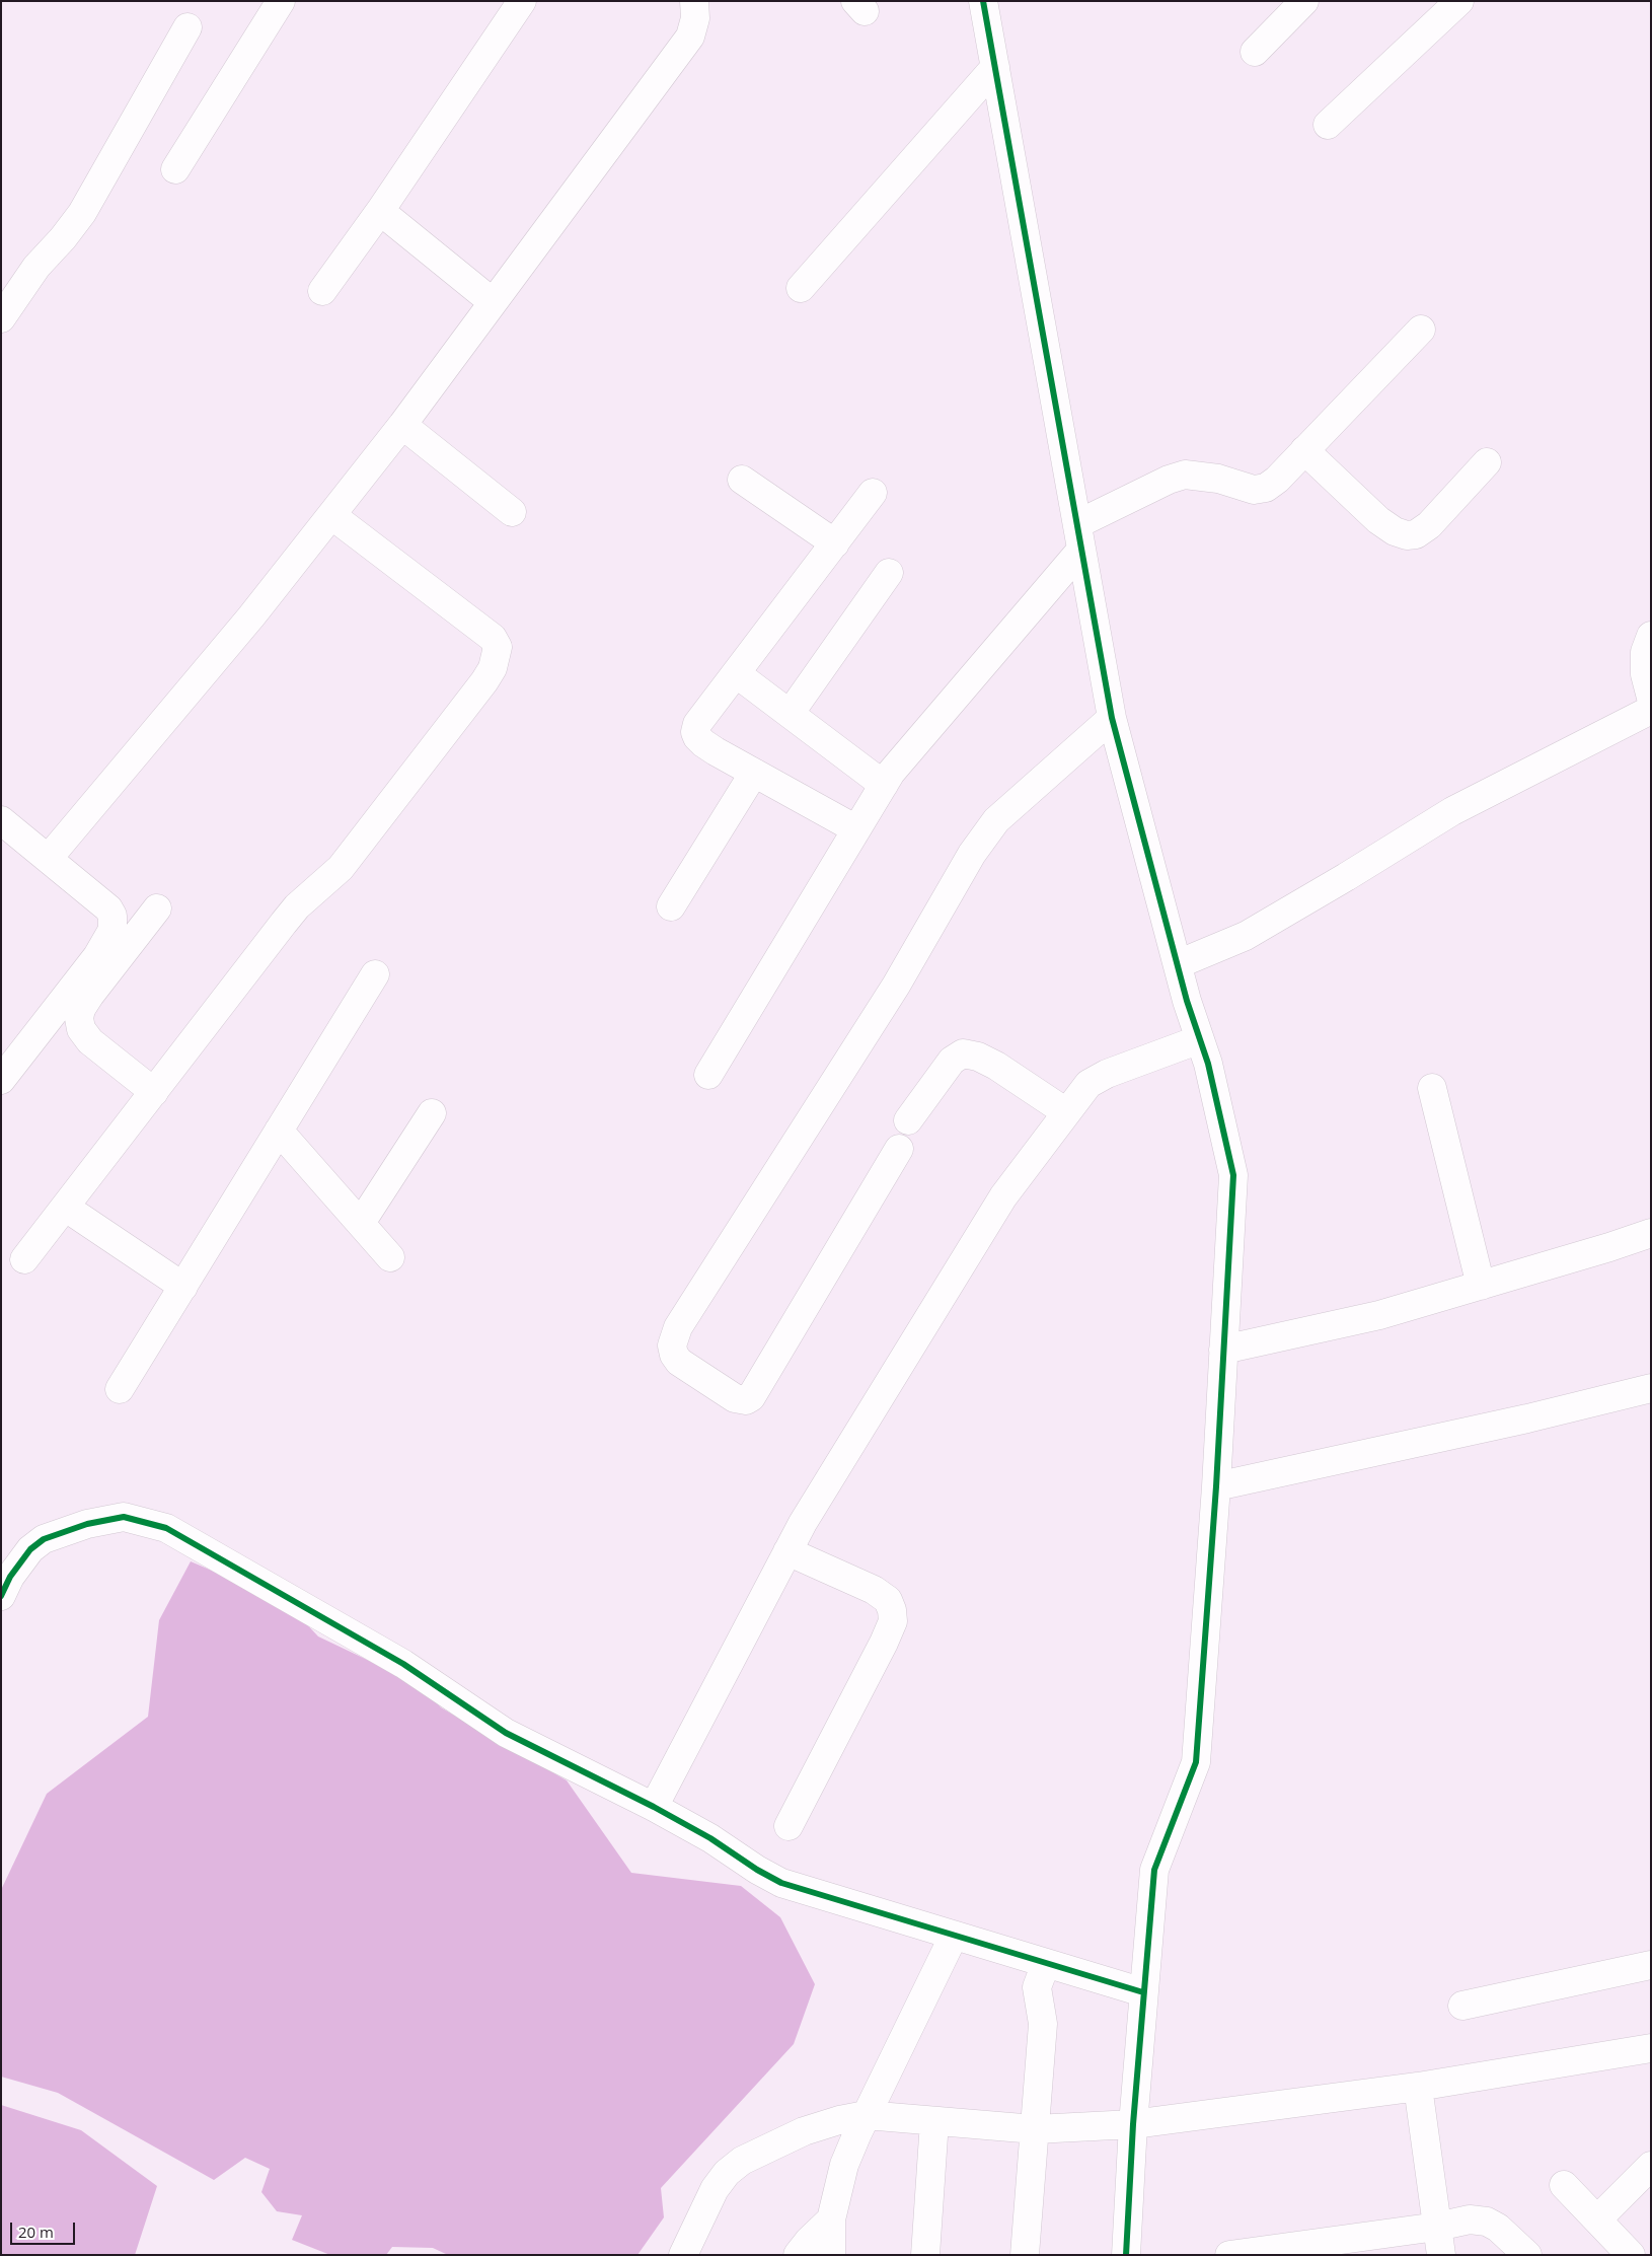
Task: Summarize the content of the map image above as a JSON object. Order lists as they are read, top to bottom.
{
  "scale_bar": "20 m"
}
